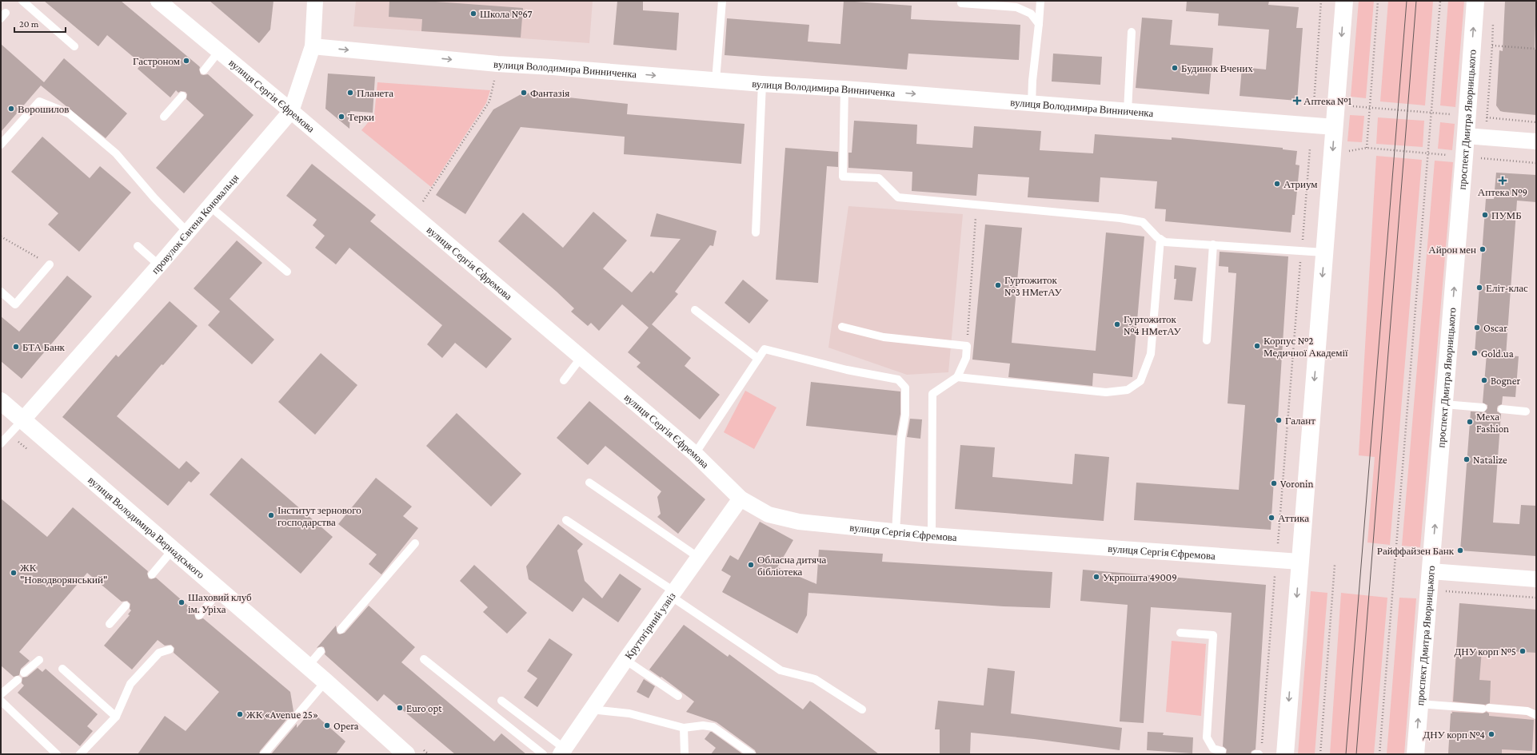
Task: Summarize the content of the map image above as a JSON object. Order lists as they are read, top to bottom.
{
  "streets": {
    "main road": ["проспект Дмитра Яворницького", "вулиця Володимира Вернадського"],
    "street": [
      "вулиця Володимира Винниченка",
      "вулиця Сергія Єфремова",
      "провулок Євгена Коновальця",
      "Крутогірний узвіз"
    ]
  },
  "crossings": [
    ["вулиця Володимира Винниченка", "провулок Євгена Коновальця"],
    ["вулиця Сергія Єфремова", "провулок Євгена Коновальця"],
    ["вулиця Сергія Єфремова", "Крутогірний узвіз"],
    ["провулок Євгена Коновальця", "вулиця Володимира Вернадського"]
  ],
  "one_way": ["вулиця Володимира Винниченка"],
  "places": {
    "other": [
      "Школа №67",
      "Гастроном",
      "Будинок Вчених",
      "Планета",
      "Фантазія",
      "Ворошилов",
      "Терки",
      "Атриум",
      "ПУМБ",
      "Айрон мен",
      "Гуртожиток №3 НМетАУ",
      "Еліт-клас",
      "Гуртожиток №4 НМетАУ",
      "Oscar",
      "Корпус №2 Медичної Академії",
      "БТА Банк",
      "Gold.ua",
      "Bogner",
      "Галант",
      "Меха Fashion",
      "Natalize",
      "Voronin",
      "Інститут зернового господарства",
      "Аттика",
      "Райффайзен Банк",
      "Обласна дитяча бібліотека",
      "ЖК \"Новодворянський\"",
      "Укрпошта 49009",
      "Шаховий клуб ім. Уріха",
      "ДНУ корп №5",
      "Euro opt",
      "ЖК «Avenue 25»",
      "Opera",
      "ДНУ корп №4"
    ],
    "health": ["Аптека №1", "Аптека №9"]
  },
  "scale_bar": "20 m"
}
